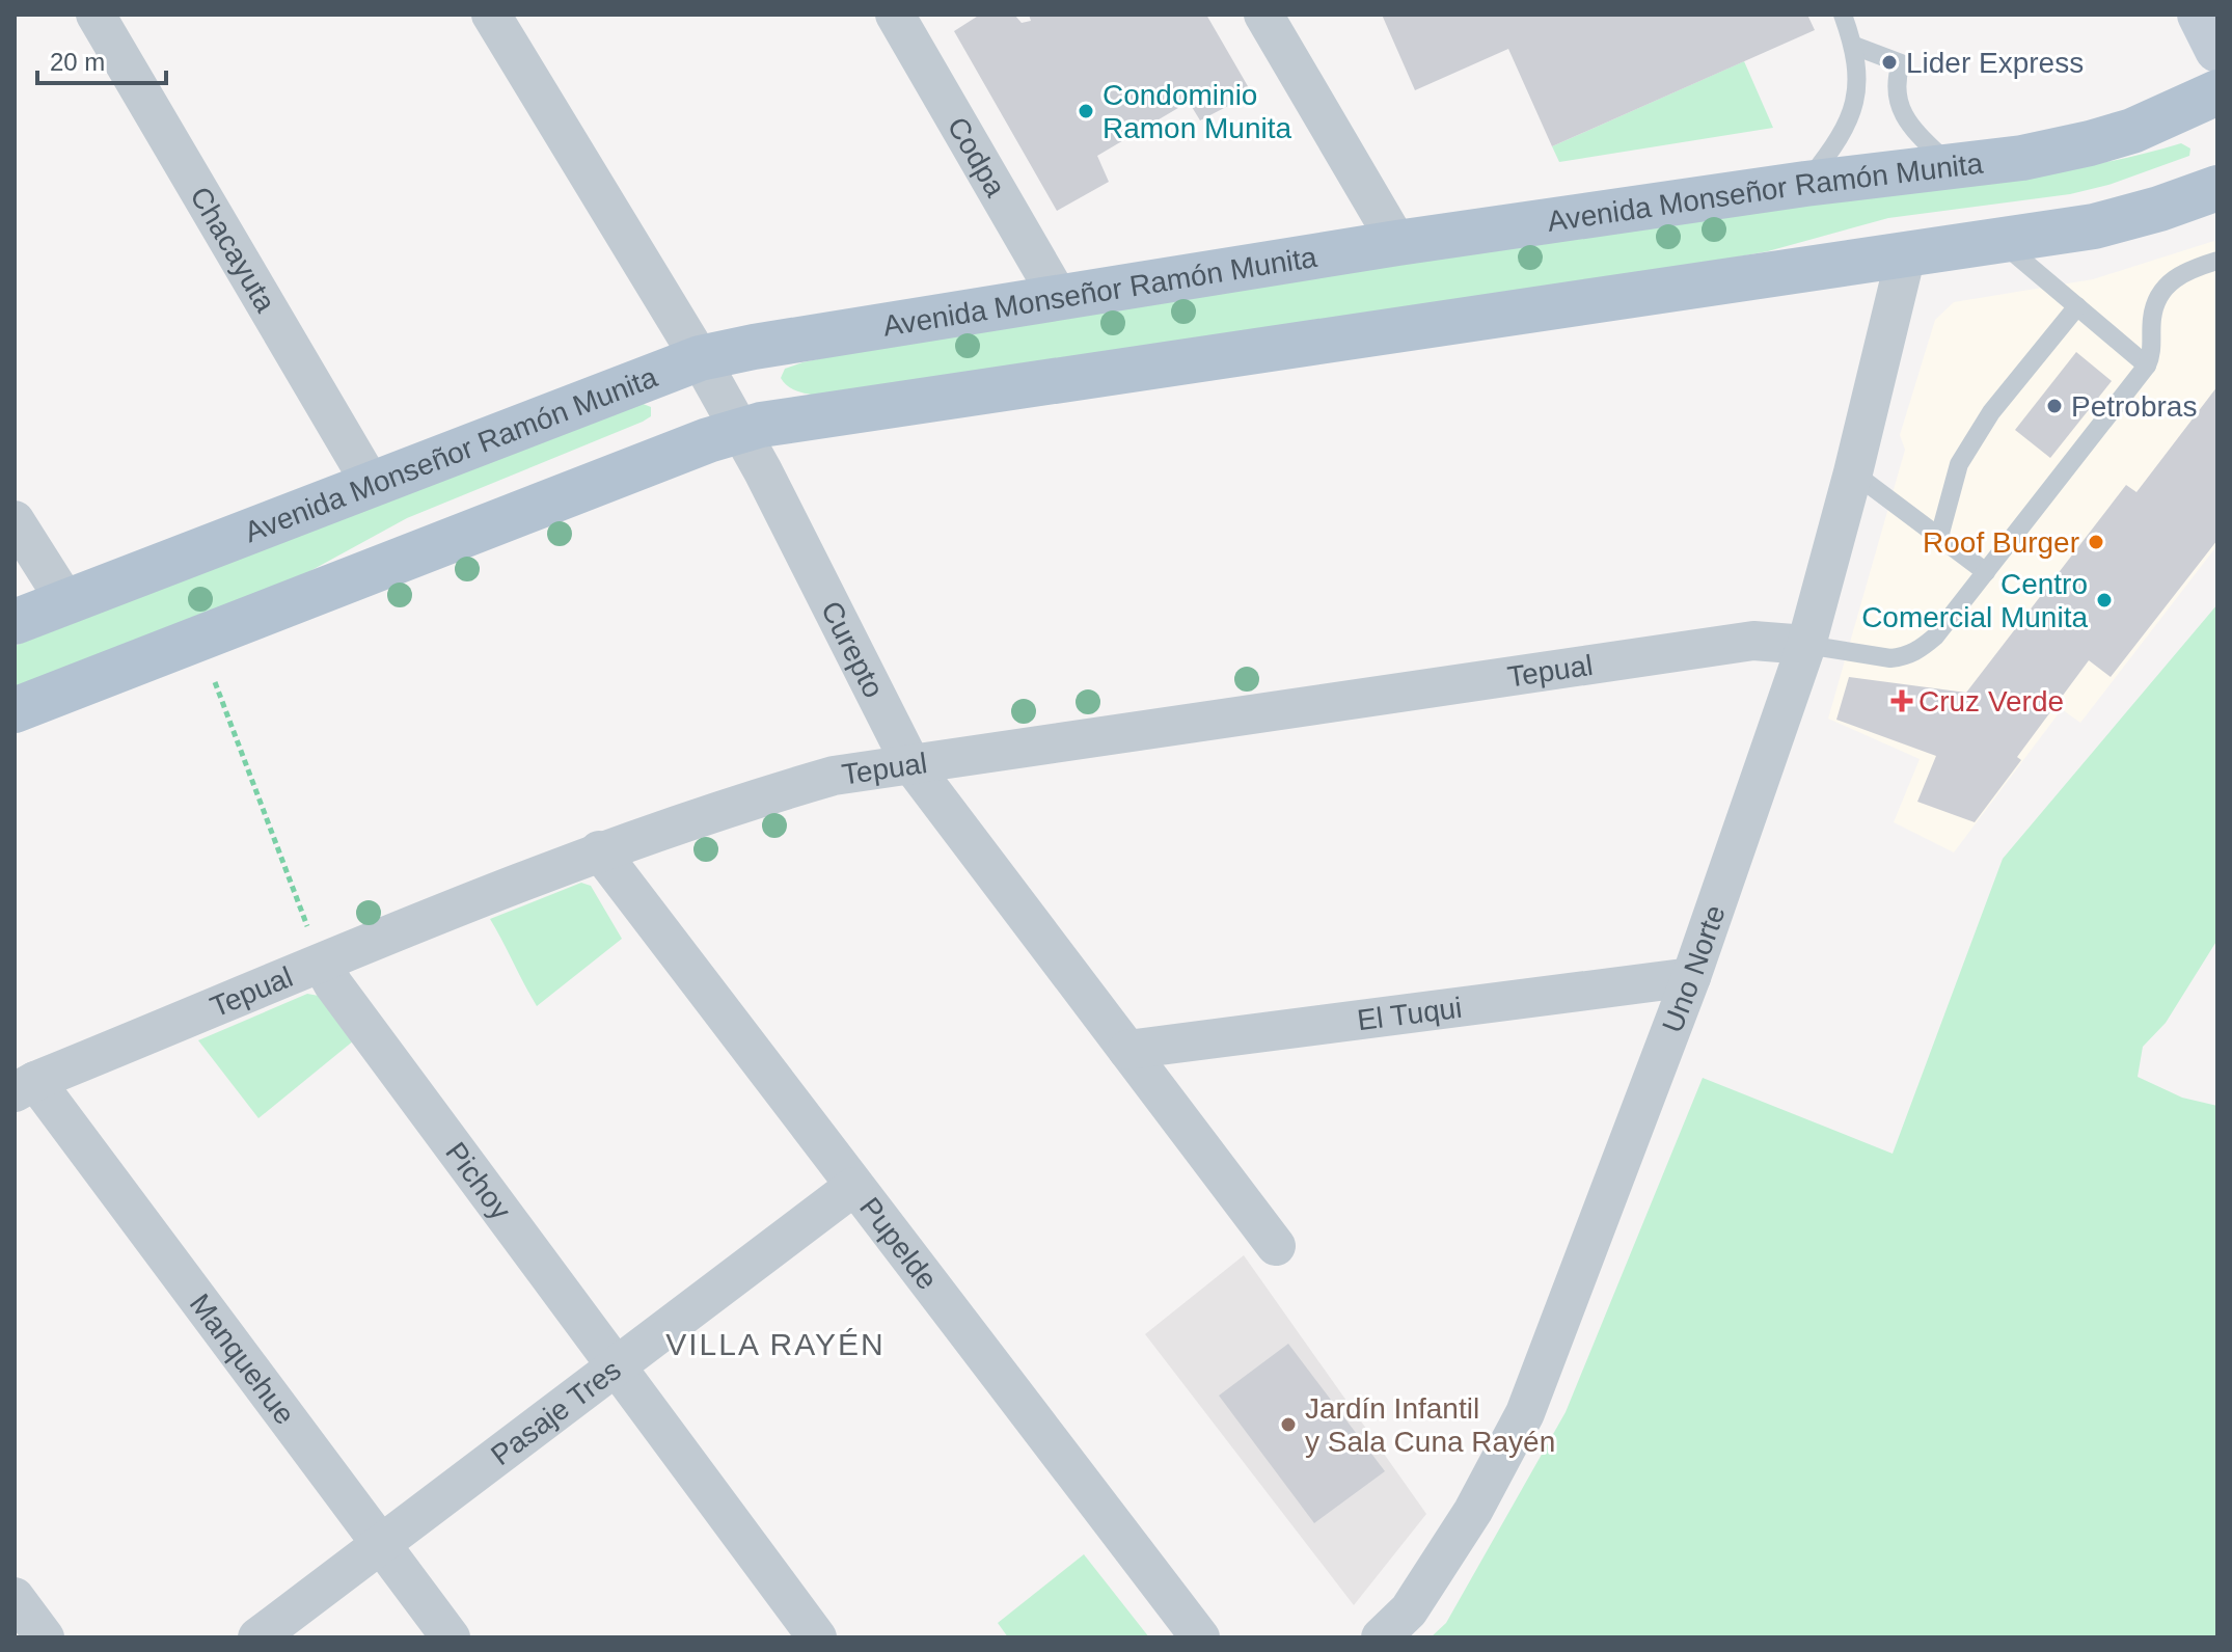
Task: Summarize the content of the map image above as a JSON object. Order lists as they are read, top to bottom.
{
  "streets": {
    "main road": ["Avenida Monseñor Ramón Munita"],
    "street": [
      "Codpa",
      "Chacayuta",
      "Curepto",
      "Tepual",
      "Uno Norte",
      "El Tuqui",
      "Pichoy",
      "Pupelde",
      "Manquehue",
      "Pasaje Tres"
    ]
  },
  "crossings": [
    ["Codpa", "Avenida Monseñor Ramón Munita"],
    ["Avenida Monseñor Ramón Munita", "Chacayuta"],
    ["Avenida Monseñor Ramón Munita", "Curepto"],
    ["Curepto", "Tepual"],
    ["Curepto", "El Tuqui"],
    ["Tepual", "Uno Norte"],
    ["Tepual", "Pichoy"],
    ["Tepual", "Pupelde"],
    ["Tepual", "Manquehue"],
    ["Uno Norte", "El Tuqui"],
    ["Pichoy", "Pasaje Tres"],
    ["Pupelde", "Pasaje Tres"],
    ["Manquehue", "Pasaje Tres"]
  ],
  "districts": ["VILLA RAYÉN"],
  "places": {
    "other": [
      "Lider Express",
      "Condominio Ramon Munita",
      "Petrobras",
      "Roof Burger",
      "Centro Comercial Munita",
      "Jardín Infantil y Sala Cuna Rayén"
    ],
    "health": ["Cruz Verde"]
  },
  "scale_bar": "20 m"
}
